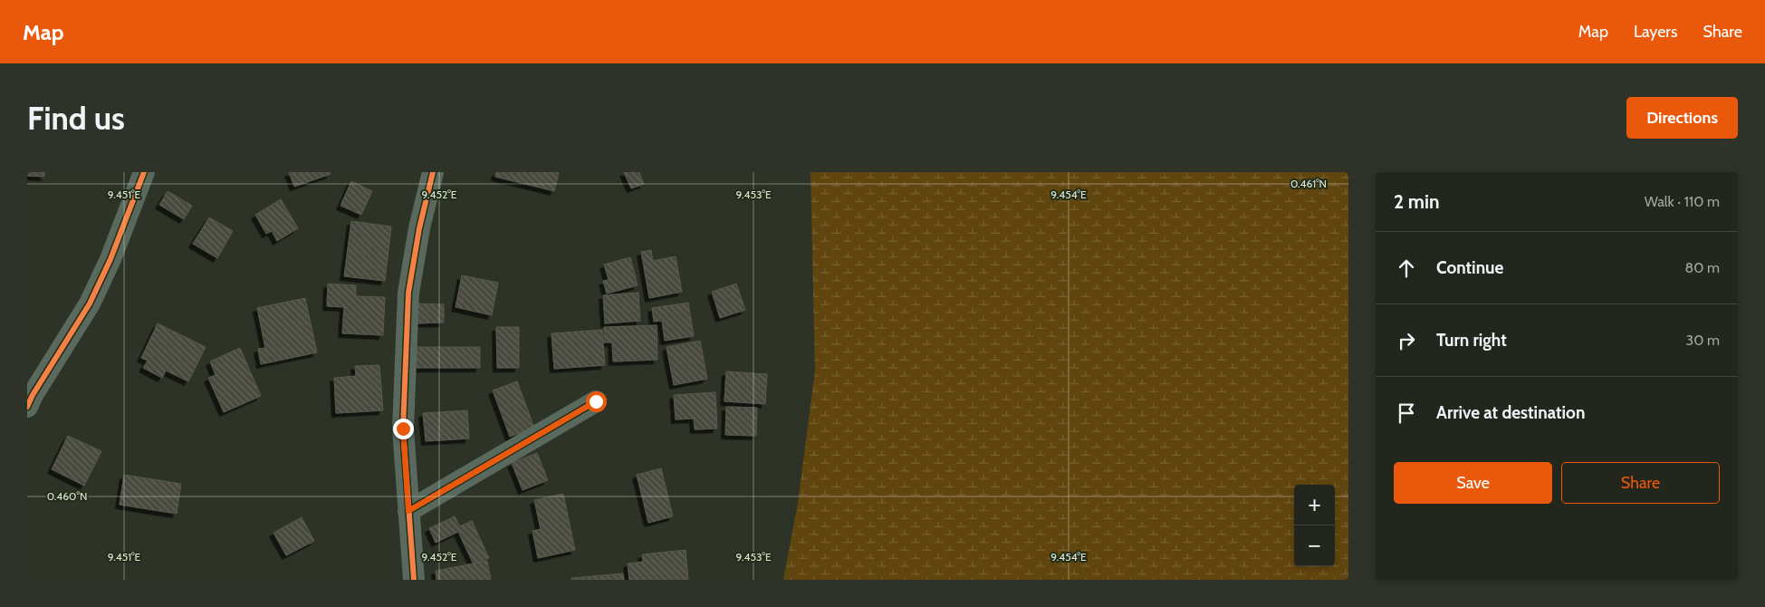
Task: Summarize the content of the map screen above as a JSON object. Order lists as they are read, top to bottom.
{
  "page": {
    "header": "Map",
    "nav": ["Map", "Layers", "Share"],
    "buttons": [
      "Directions",
      ["Save", "Share"]
    ],
    "title": "Find us",
    "heading": ["2 min", "Walk · 110 m"],
    "list": [
      ["Continue", "80 m"],
      ["Turn right", "30 m"],
      "Arrive at destination"
    ],
    "map_buttons": ["+", "−"]
  },
  "coordinates": [
    "0.461°N",
    "9.451°E",
    "9.452°E",
    "9.453°E",
    "9.454°E",
    "0.460°N"
  ]
}
